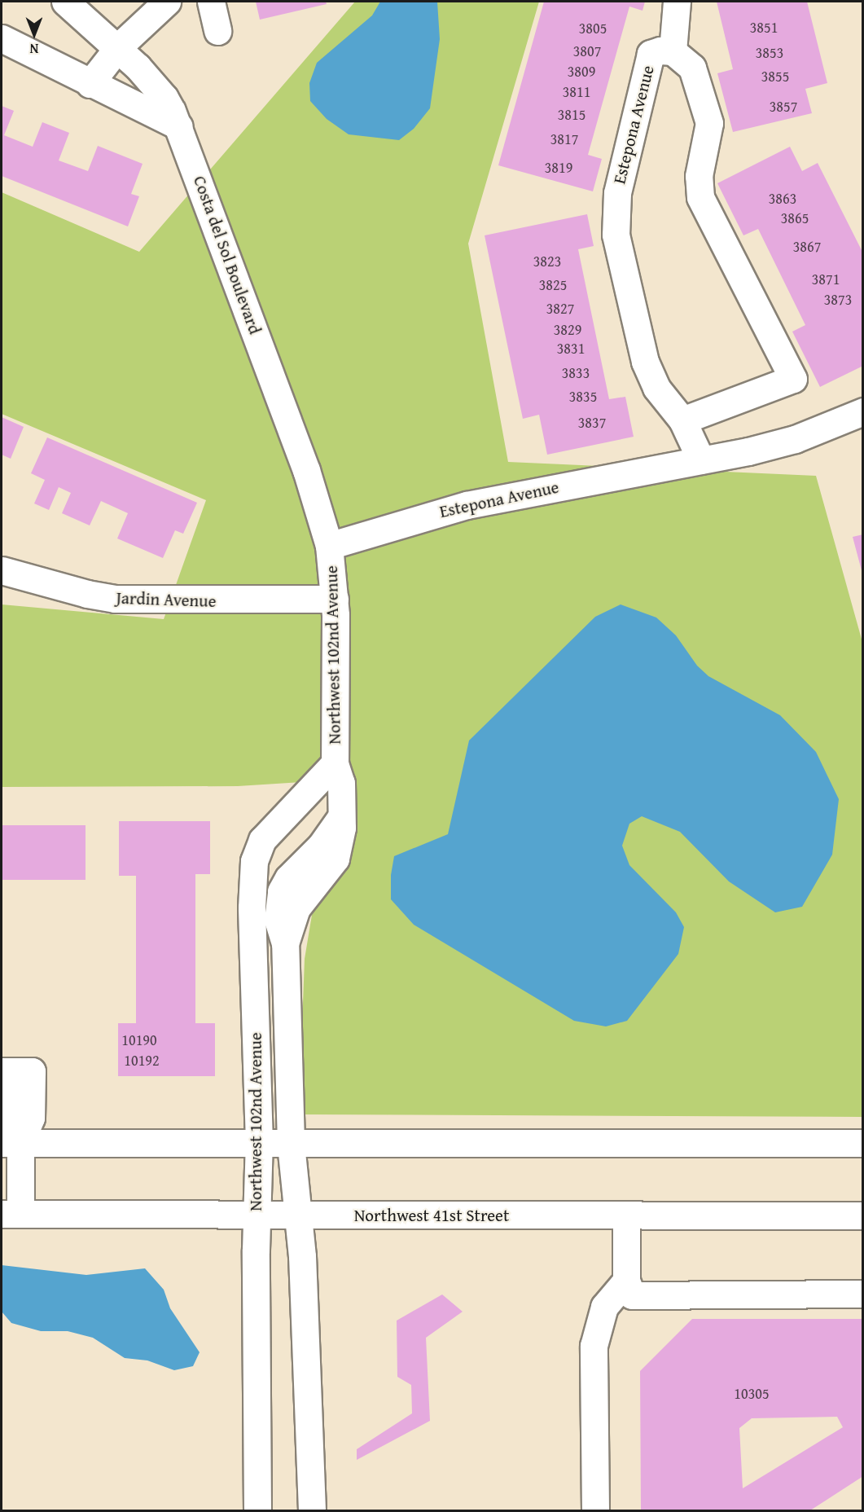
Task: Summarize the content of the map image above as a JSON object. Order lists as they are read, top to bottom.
{
  "streets": {
    "street": [
      "Estepona Avenue",
      "Costa del Sol Boulevard",
      "Jardin Avenue",
      "Northwest 102nd Avenue",
      "Northwest 41st Street"
    ]
  },
  "crossings": [
    ["Estepona Avenue", "Costa del Sol Boulevard"],
    ["Estepona Avenue", "Northwest 102nd Avenue"],
    ["Costa del Sol Boulevard", "Northwest 102nd Avenue"],
    ["Jardin Avenue", "Northwest 102nd Avenue"],
    ["Northwest 102nd Avenue", "Northwest 41st Street"]
  ],
  "house_numbers": [
    "3851",
    "3805",
    "3807",
    "3853",
    "3809",
    "3855",
    "3811",
    "3857",
    "3815",
    "3817",
    "3819",
    "3863",
    "3865",
    "3867",
    "3823",
    "3871",
    "3825",
    "3873",
    "3827",
    "3829",
    "3831",
    "3833",
    "3835",
    "3837",
    "10190",
    "10192",
    "10305"
  ],
  "north": "bottom"
}
